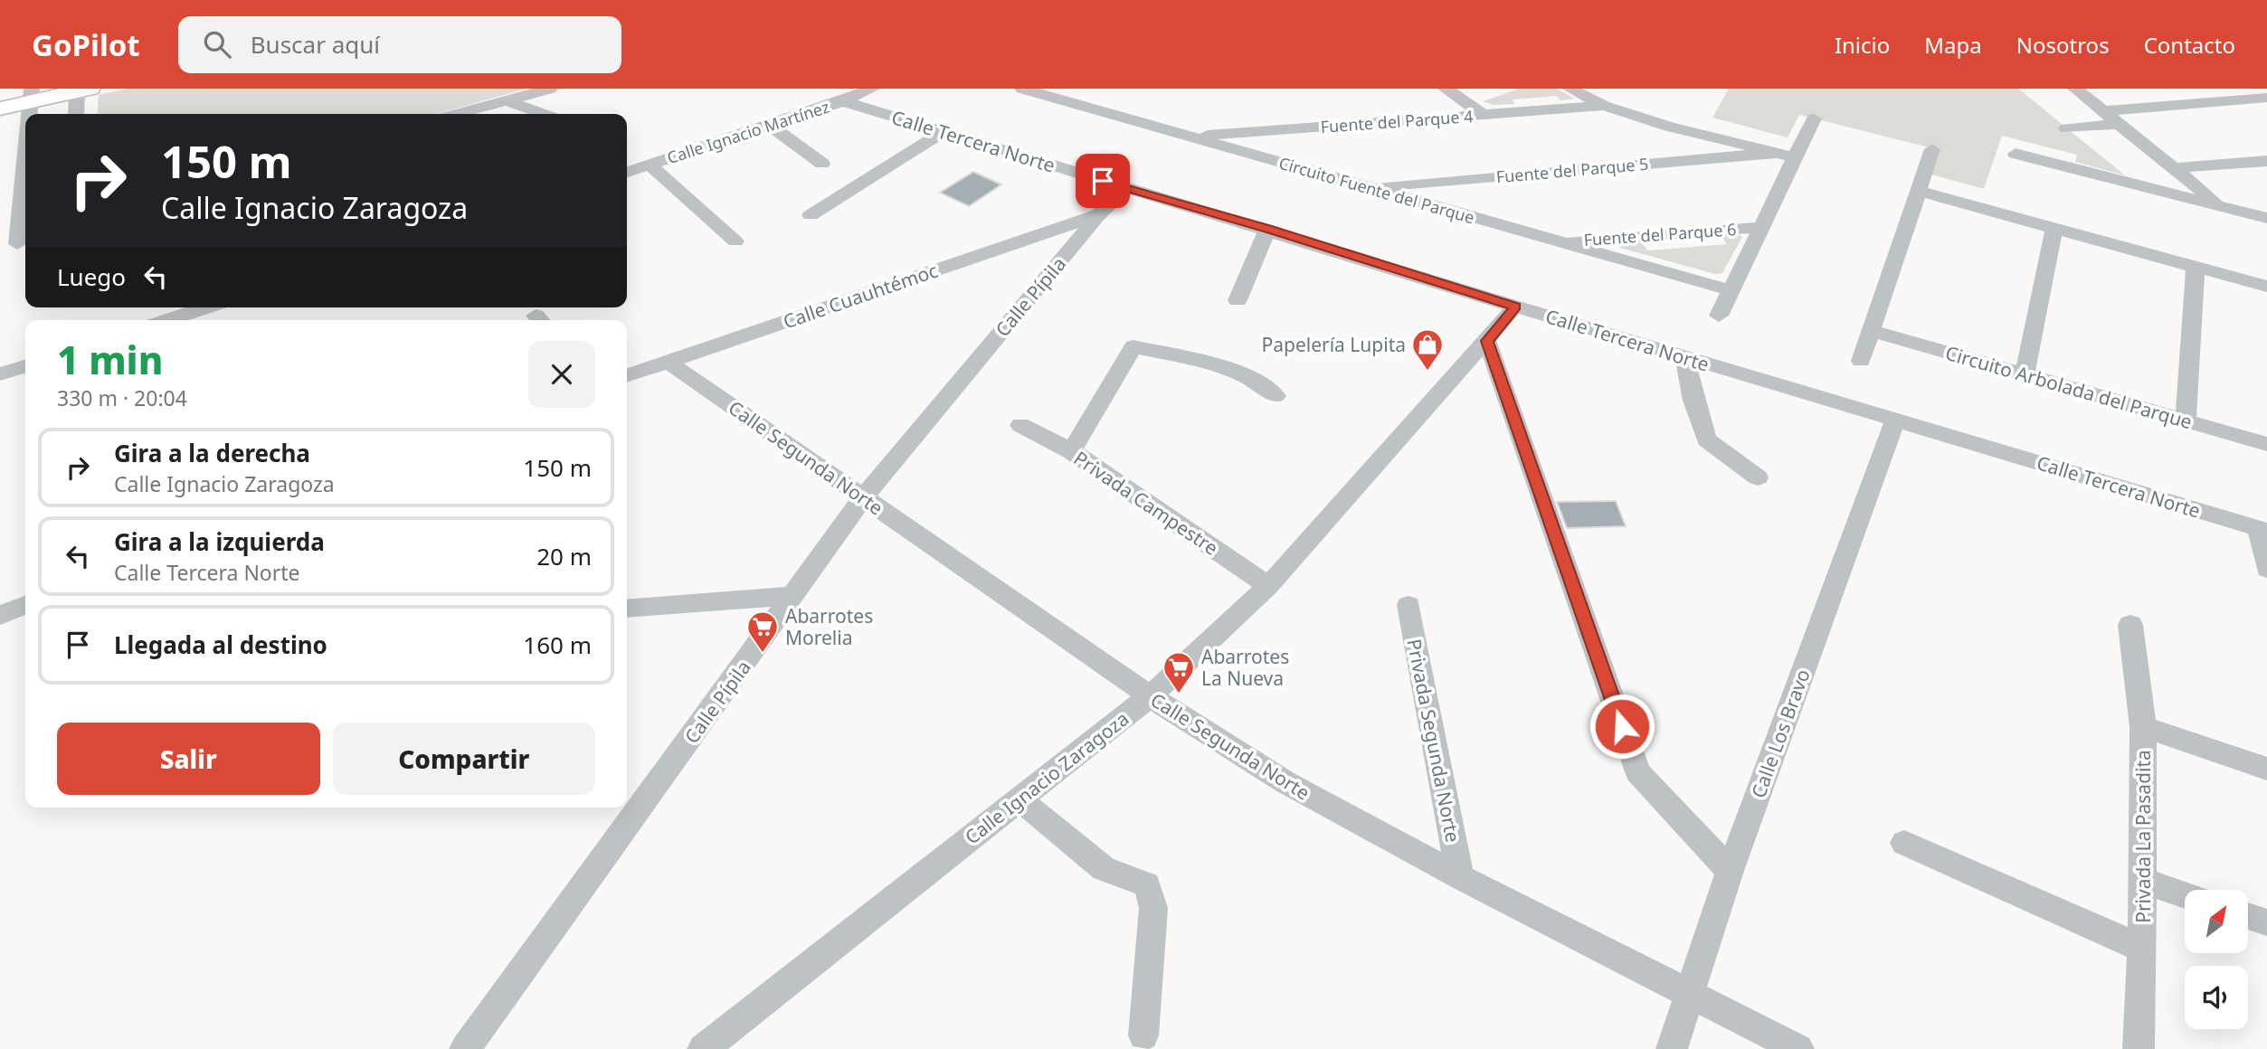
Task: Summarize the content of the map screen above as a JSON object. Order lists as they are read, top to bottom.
{
  "streets": {
    "street": [
      "Fuente del Parque 4",
      "Calle Ignacio Martínez",
      "Calle Tercera Norte",
      "Fuente del Parque 5",
      "Circuito Fuente del Parque",
      "Fuente del Parque 6",
      "Calle Cuauhtémoc",
      "Calle Pípila",
      "Circuito Arbolada del Parque",
      "Calle Segunda Norte",
      "Privada Campestre",
      "Calle Los Bravo",
      "Privada Segunda Norte",
      "Calle Ignacio Zaragoza",
      "Privada La Pasadita"
    ]
  },
  "crossings": [
    ["Fuente del Parque 4", "Circuito Fuente del Parque"],
    ["Calle Ignacio Martínez", "Calle Tercera Norte"],
    ["Calle Tercera Norte", "Calle Pípila"],
    ["Calle Tercera Norte", "Calle Los Bravo"],
    ["Calle Tercera Norte", "Calle Ignacio Zaragoza"],
    ["Fuente del Parque 5", "Circuito Fuente del Parque"],
    ["Circuito Fuente del Parque", "Fuente del Parque 6"],
    ["Calle Cuauhtémoc", "Calle Pípila"],
    ["Calle Cuauhtémoc", "Calle Segunda Norte"],
    ["Calle Pípila", "Calle Segunda Norte"],
    ["Calle Segunda Norte", "Calle Los Bravo"],
    ["Calle Segunda Norte", "Privada Segunda Norte"],
    ["Calle Segunda Norte", "Calle Ignacio Zaragoza"],
    ["Privada Campestre", "Calle Ignacio Zaragoza"]
  ],
  "places": {
    "shop": ["Papelería Lupita"],
    "supermarket": ["Abarrotes Morelia", "Abarrotes La Nueva"]
  },
  "north": "top right",
  "page": {
    "header": "GoPilot",
    "search": "Buscar aquí",
    "nav": [
      "Inicio",
      "Mapa",
      "Nosotros",
      "Contacto"
    ],
    "turn": ["150 m", "Calle Ignacio Zaragoza"],
    "then": "Luego",
    "heading": ["1 min", "330 m · 20:04"],
    "list": [
      {
        "name": "Gira a la derecha",
        "note": "Calle Ignacio Zaragoza",
        "value": "150 m"
      },
      {
        "name": "Gira a la izquierda",
        "note": "Calle Tercera Norte",
        "value": "20 m"
      },
      {
        "name": "Llegada al destino",
        "value": "160 m"
      }
    ],
    "buttons": ["Salir", "Compartir"]
  }
}
